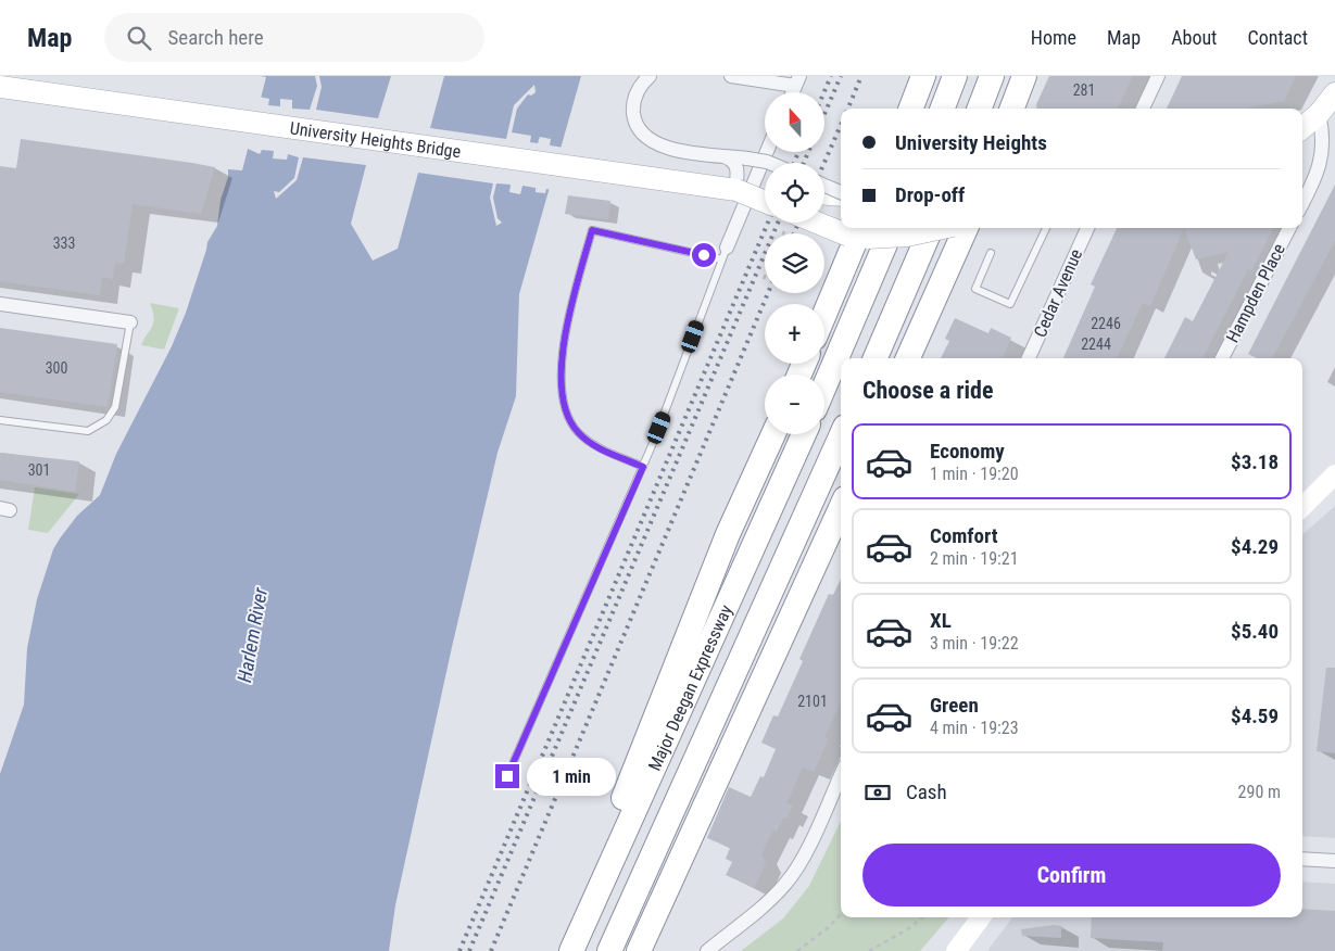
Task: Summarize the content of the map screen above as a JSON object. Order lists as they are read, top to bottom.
{
  "streets": {
    "highway": ["Major Deegan Expressway"],
    "main road": ["University Heights Bridge"],
    "street": ["Cedar Avenue", "Hampden Place"]
  },
  "water": ["Harlem River"],
  "house_numbers": [
    "281",
    "333",
    "2246",
    "2244",
    "300",
    "301",
    "2101"
  ],
  "north": "top",
  "page": {
    "header": "Map",
    "search": "Search here",
    "nav": [
      "Home",
      "Map",
      "About",
      "Contact"
    ],
    "map_buttons": ["+", "−"],
    "banner": ["University Heights", "Drop-off"],
    "heading": "Choose a ride",
    "list": [
      {
        "name": "Economy",
        "note": "1 min · 19:20",
        "value": "$3.18"
      },
      {
        "name": "Comfort",
        "note": "2 min · 19:21",
        "value": "$4.29"
      },
      {
        "name": "XL",
        "note": "3 min · 19:22",
        "value": "$5.40"
      },
      {
        "name": "Green",
        "note": "4 min · 19:23",
        "value": "$4.59"
      }
    ],
    "bubble": "1 min",
    "pay": ["Cash", "290 m"],
    "buttons": "Confirm"
  }
}
